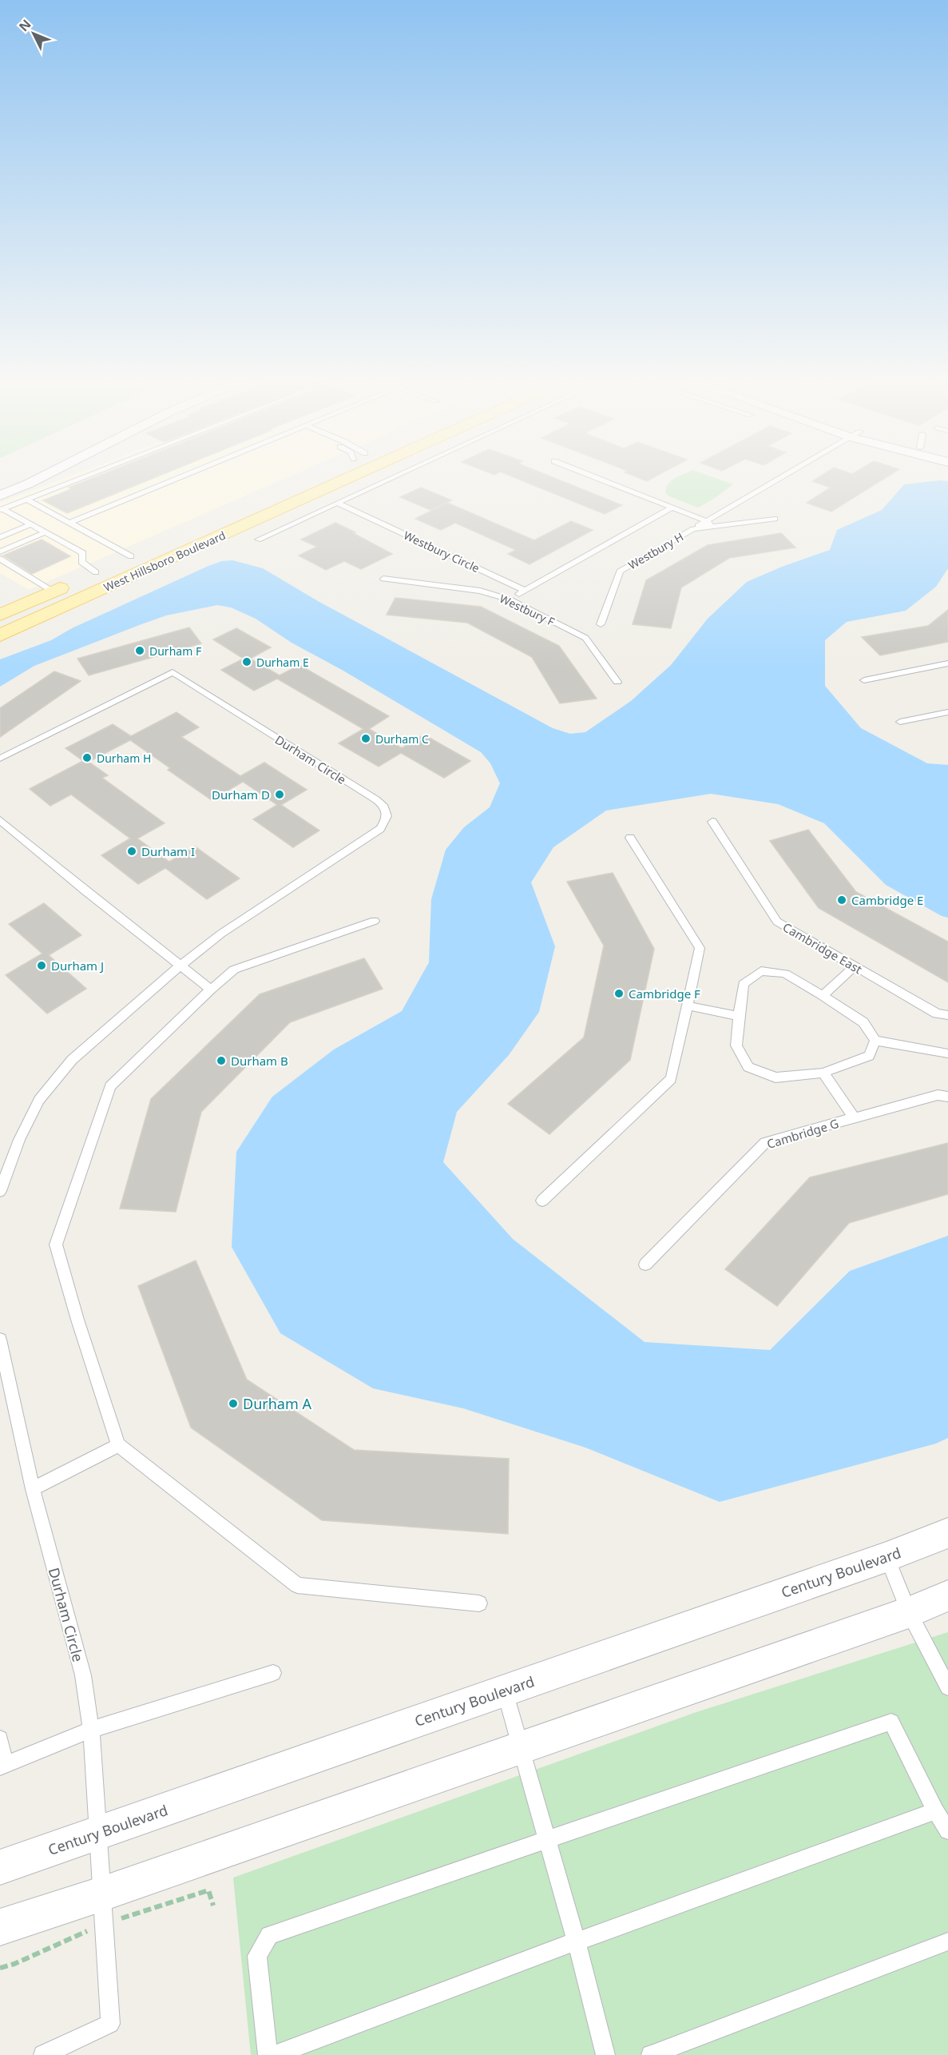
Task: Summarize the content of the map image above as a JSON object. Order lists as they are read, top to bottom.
{
  "streets": {
    "main road": ["West Hillsboro Boulevard"],
    "street": ["Century Boulevard"],
    "lane": [
      "Westbury H",
      "Westbury Circle",
      "Westbury F",
      "Durham Circle",
      "Cambridge East",
      "Cambridge G"
    ]
  },
  "crossings": [
    ["Durham Circle", "Century Boulevard"]
  ],
  "places": [
    "Durham F",
    "Durham E",
    "Durham C",
    "Durham H",
    "Durham D",
    "Durham I",
    "Cambridge E",
    "Durham J",
    "Cambridge F",
    "Durham B",
    "Durham A"
  ],
  "north": "top left"
}
